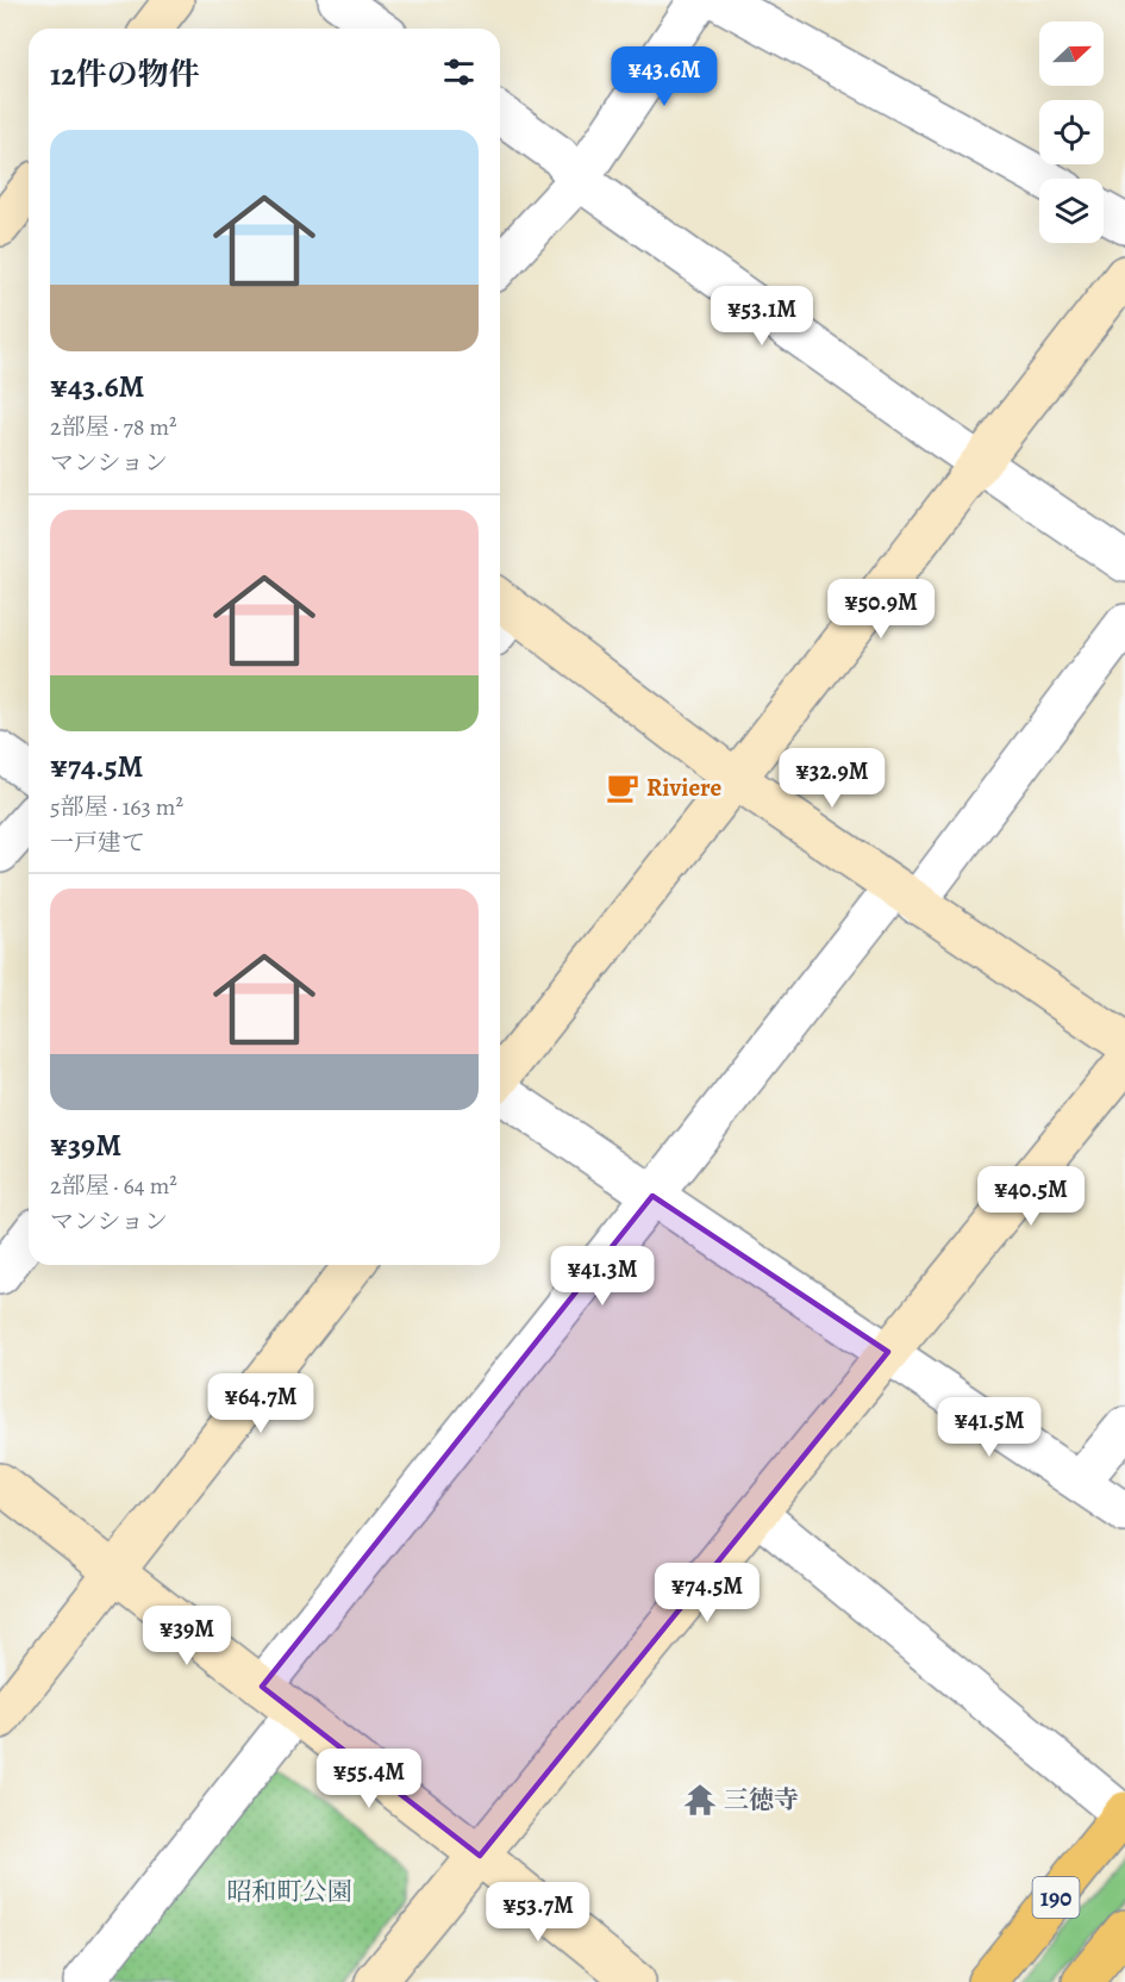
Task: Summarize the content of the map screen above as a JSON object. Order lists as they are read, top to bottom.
{
  "streets": {
    "highway": ["190"]
  },
  "parks": ["昭和町公園"],
  "places": {
    "cafe": ["Riviere"],
    "temple": ["三徳寺"]
  },
  "north": "right",
  "page": {
    "heading": "12件の物件",
    "price": [
      "¥43.6M",
      "¥53.1M",
      "¥50.9M",
      "¥32.9M",
      "¥40.5M",
      "¥41.3M",
      "¥64.7M",
      "¥41.5M",
      "¥74.5M",
      "¥39M",
      "¥55.4M",
      "¥53.7M"
    ],
    "list": [
      {
        "name": "¥43.6M",
        "note": "2部屋 · 78 m² · マンション"
      },
      {
        "name": "¥74.5M",
        "note": "5部屋 · 163 m² · 一戸建て"
      },
      {
        "name": "¥39M",
        "note": "2部屋 · 64 m² · マンション"
      }
    ]
  }
}
